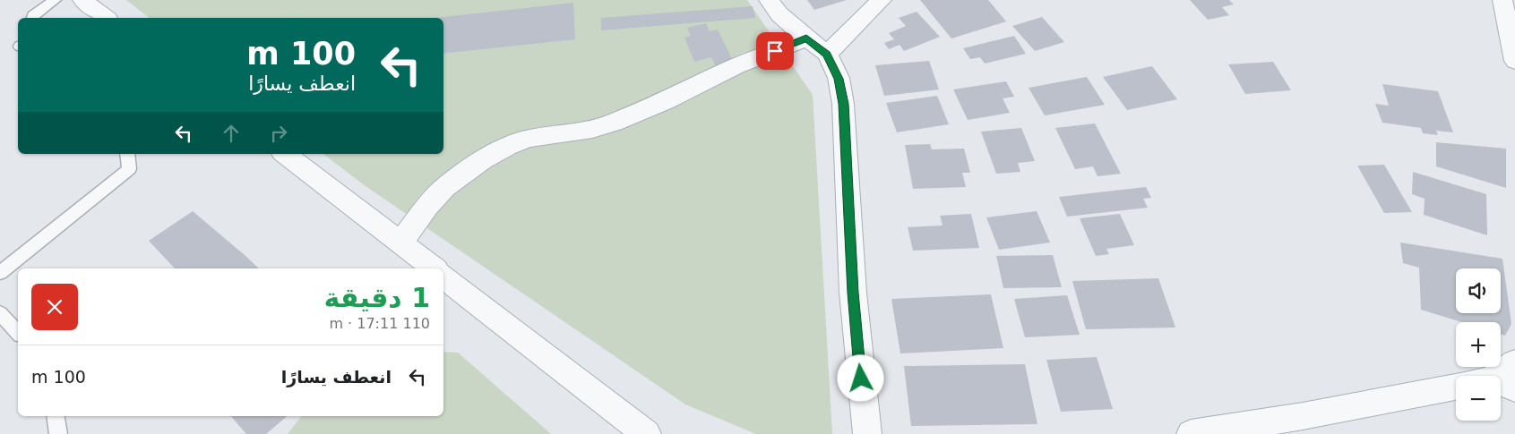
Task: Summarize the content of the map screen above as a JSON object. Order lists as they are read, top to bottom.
{
  "page": {
    "turn": ["100 m", "انعطف يسارًا"],
    "map_buttons": ["+", "−"],
    "heading": ["1 دقيقة", "110 m · 17:11"],
    "list": [
      {
        "name": "انعطف يسارًا",
        "value": "100 m"
      }
    ]
  }
}
